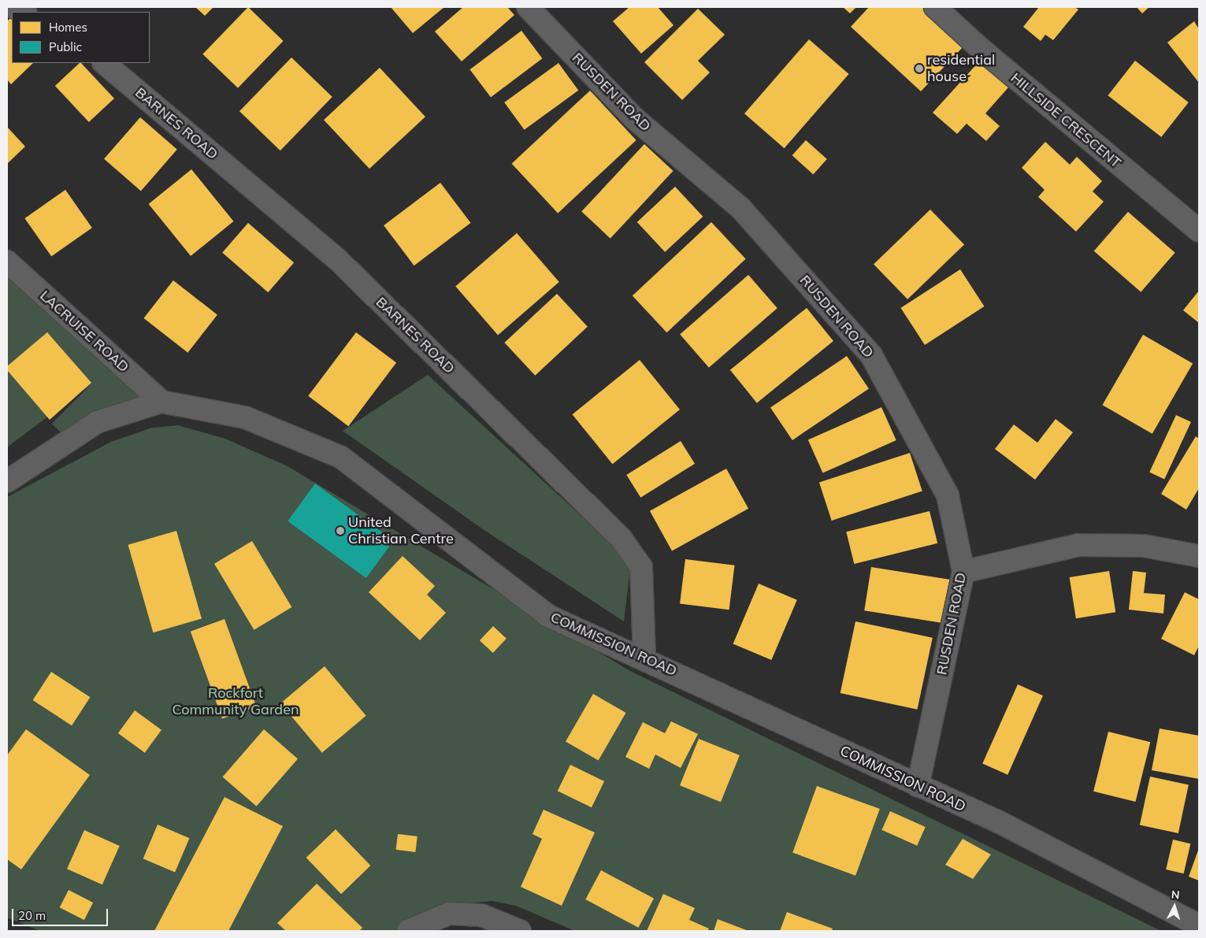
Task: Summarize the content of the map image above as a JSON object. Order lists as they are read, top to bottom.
{
  "streets": {
    "street": [
      "RUSDEN ROAD",
      "HILLSIDE CRESCENT",
      "BARNES ROAD",
      "LACRUISE ROAD",
      "COMMISSION ROAD"
    ]
  },
  "crossings": [
    ["RUSDEN ROAD", "COMMISSION ROAD"],
    ["BARNES ROAD", "COMMISSION ROAD"],
    ["LACRUISE ROAD", "COMMISSION ROAD"]
  ],
  "parks": ["Rockfort Community Garden"],
  "places": ["residential house", "United Christian Centre"],
  "legend": ["Homes", "Public"],
  "scale_bar": "20 m",
  "north": "top"
}
